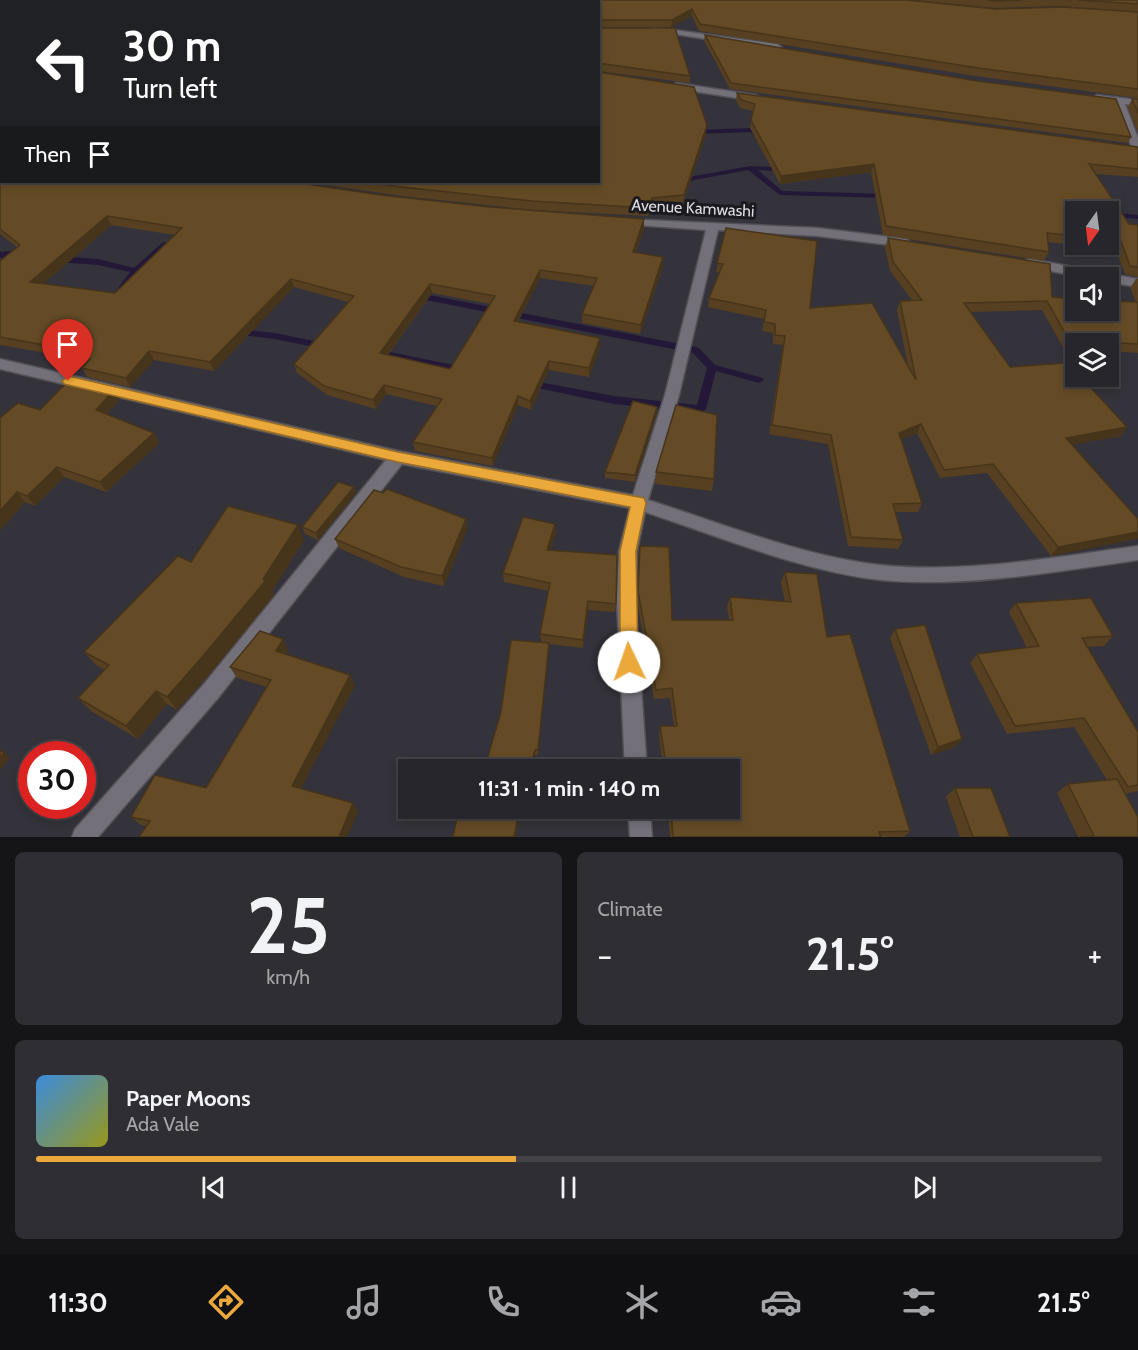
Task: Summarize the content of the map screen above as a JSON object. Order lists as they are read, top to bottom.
{
  "streets": {
    "street": ["Avenue Kamwashi"]
  },
  "north": "bottom",
  "page": {
    "turn": ["30 m", "Turn left"],
    "then": "Then",
    "limit": "30",
    "trip": "11:31 · 1 min · 140 m",
    "tile": [
      ["25", "km/h"],
      "Climate"
    ],
    "heat": ["−", "21.5°", "+"],
    "song": ["Paper Moons", "Ada Vale"],
    "tabs": ["11:30", "21.5°"]
  }
}
